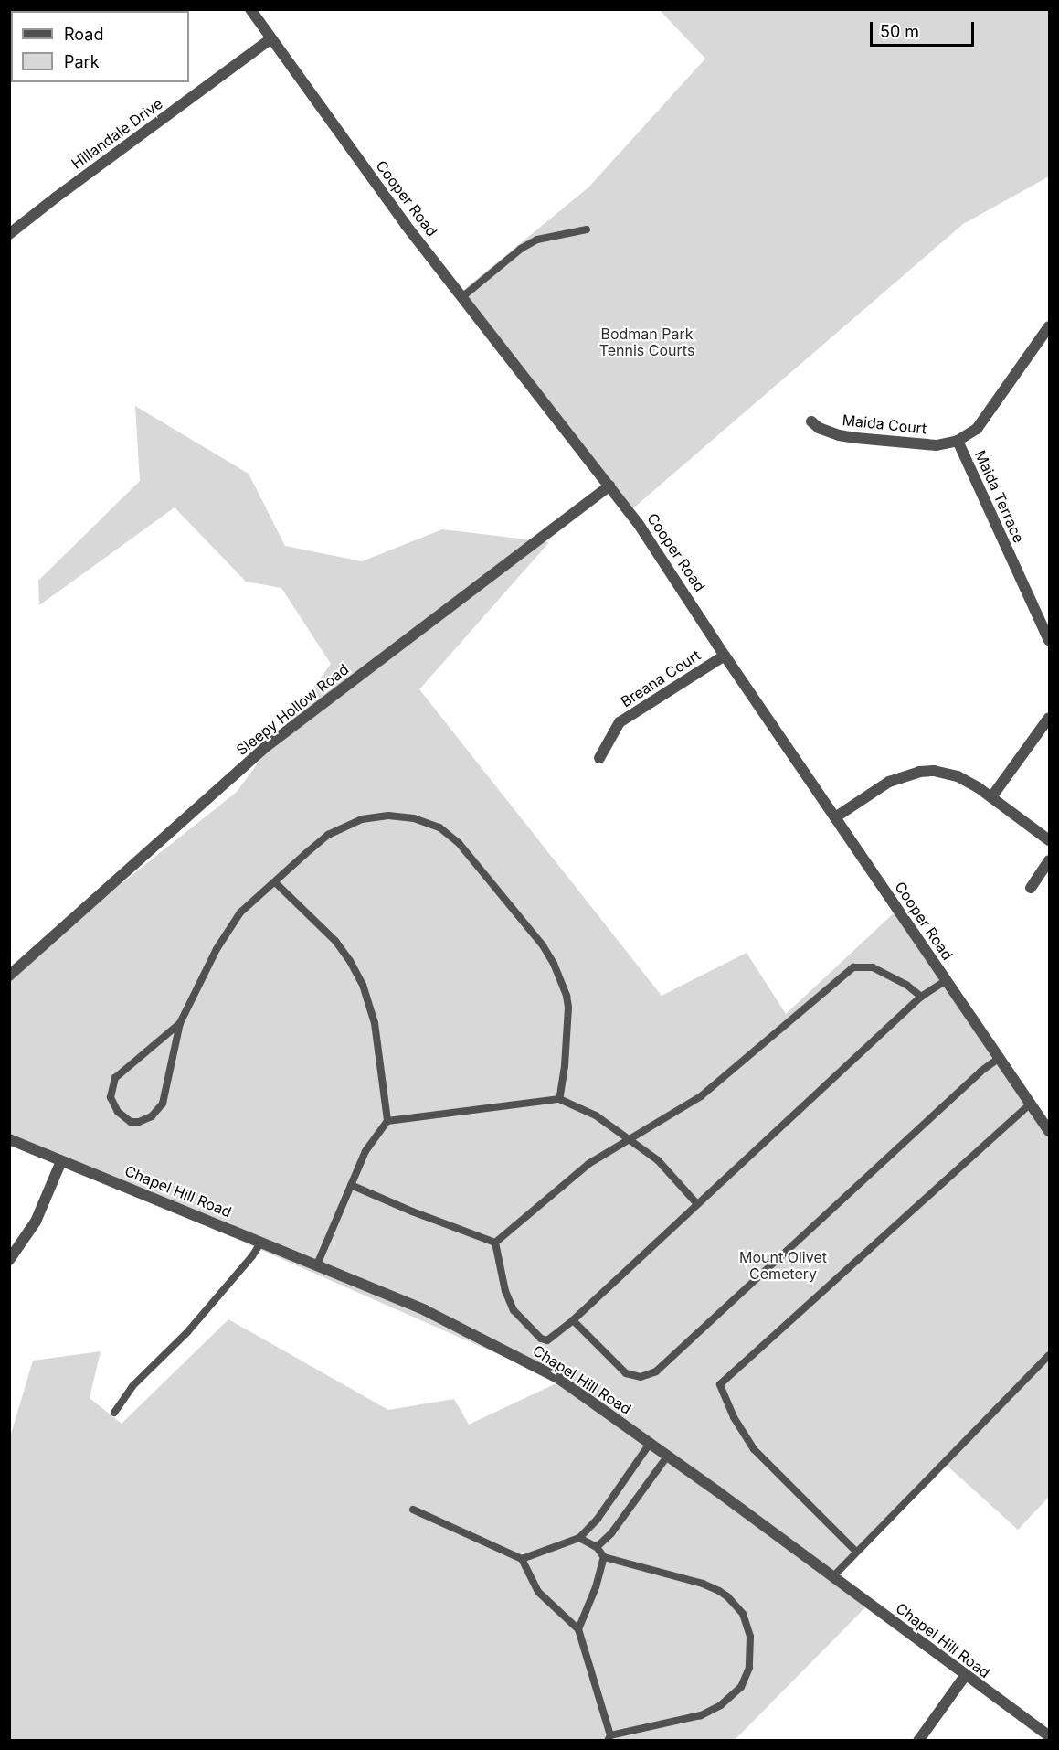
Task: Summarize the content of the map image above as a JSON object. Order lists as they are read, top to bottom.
{
  "streets": {
    "street": [
      "Hillandale Drive",
      "Cooper Road",
      "Maida Court",
      "Maida Terrace",
      "Breana Court",
      "Sleepy Hollow Road",
      "Chapel Hill Road"
    ]
  },
  "crossings": [
    ["Hillandale Drive", "Cooper Road"],
    ["Cooper Road", "Breana Court"],
    ["Cooper Road", "Sleepy Hollow Road"],
    ["Maida Court", "Maida Terrace"]
  ],
  "parks": ["Bodman Park Tennis Courts", "Mount Olivet Cemetery"],
  "legend": ["Road", "Park"],
  "scale_bar": "50 m"
}
